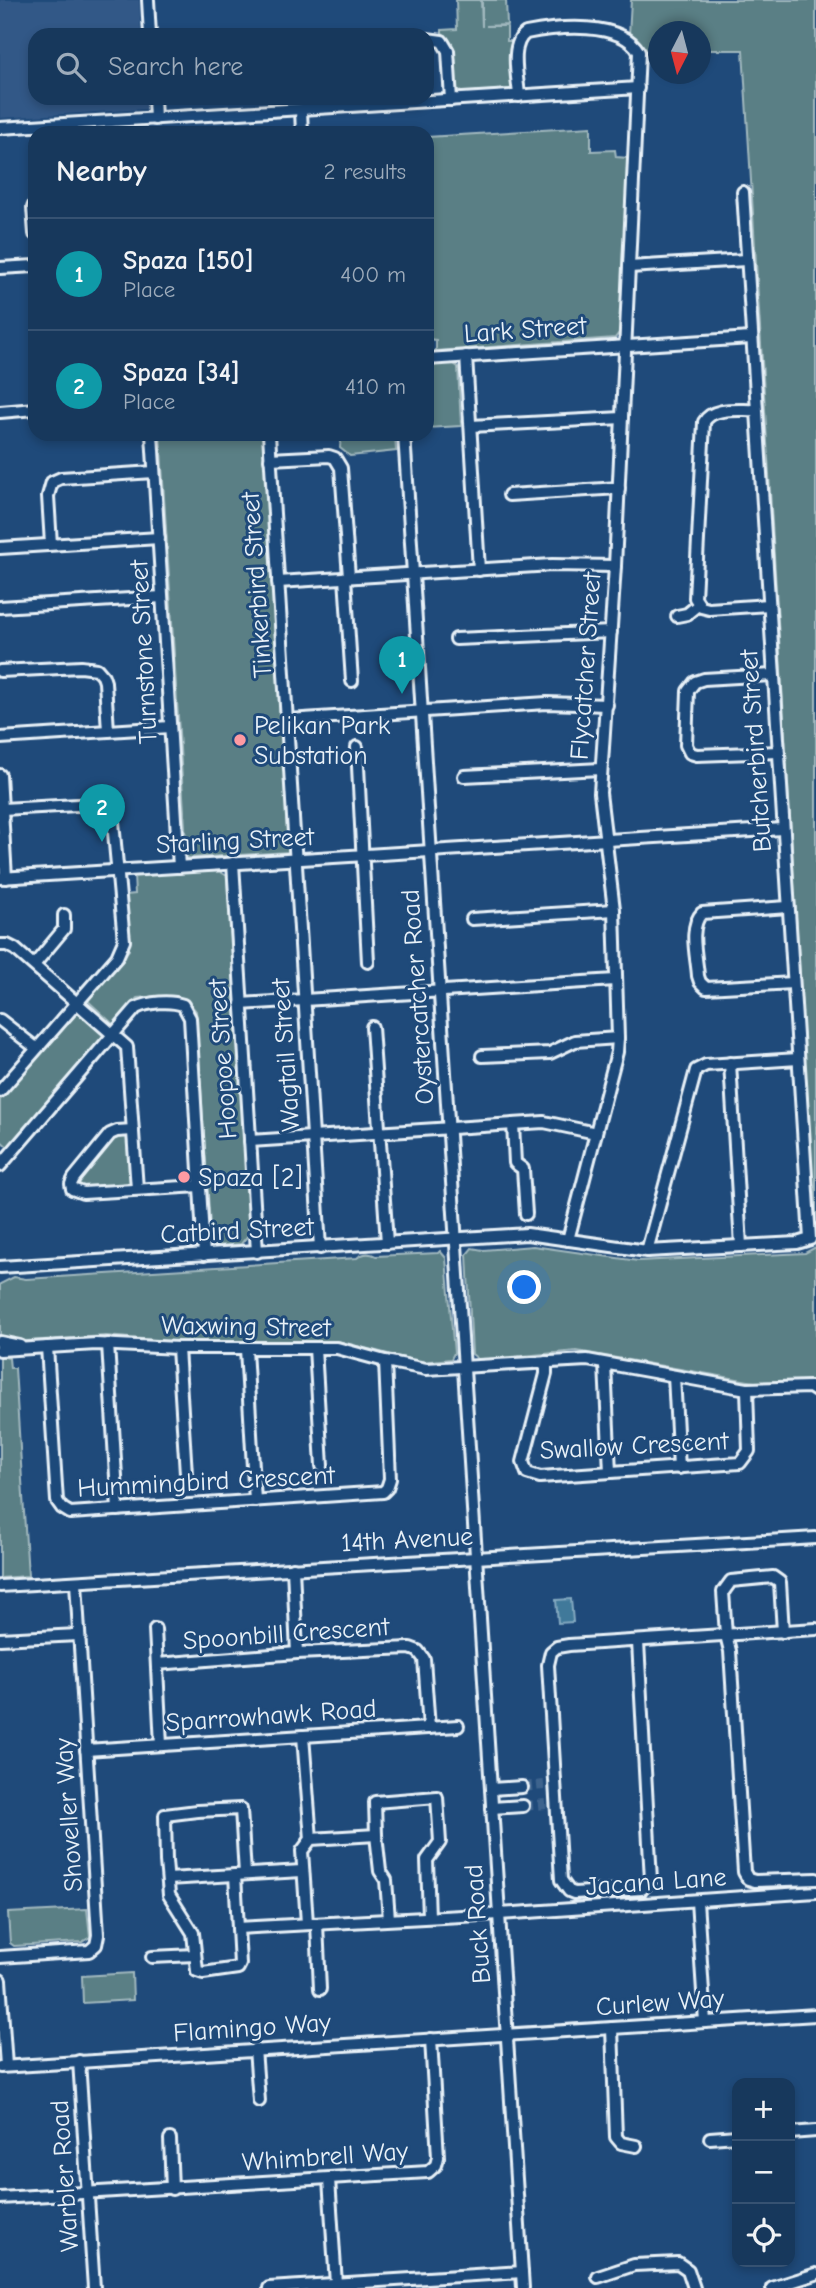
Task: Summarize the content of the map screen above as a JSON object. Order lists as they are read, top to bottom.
{
  "streets": {
    "street": [
      "Lark Street",
      "Tinkerbird Street",
      "Turnstone Street",
      "Flycatcher Street",
      "Butcherbird Street",
      "Starling Street",
      "Oystercatcher Road",
      "Wagtail Street",
      "Hoopoe Street",
      "Catbird Street",
      "Waxwing Street",
      "Swallow Crescent",
      "Hummingbird Crescent",
      "14th Avenue",
      "Spoonbill Crescent",
      "Sparrowhawk Road",
      "Shoveller Way",
      "Jacana Lane",
      "Buck Road",
      "Curlew Way",
      "Flamingo Way",
      "Whimbrell Way",
      "Warbler Road"
    ]
  },
  "crossings": [
    ["Lark Street", "Flycatcher Street"],
    ["Lark Street", "Butcherbird Street"],
    ["Tinkerbird Street", "Starling Street"],
    ["Tinkerbird Street", "Wagtail Street"],
    ["Turnstone Street", "Starling Street"],
    ["Flycatcher Street", "Starling Street"],
    ["Flycatcher Street", "Catbird Street"],
    ["Butcherbird Street", "Starling Street"],
    ["Butcherbird Street", "Catbird Street"],
    ["Starling Street", "Oystercatcher Road"],
    ["Starling Street", "Wagtail Street"],
    ["Starling Street", "Hoopoe Street"],
    ["Oystercatcher Road", "Catbird Street"],
    ["Oystercatcher Road", "Waxwing Street"],
    ["Oystercatcher Road", "14th Avenue"],
    ["Oystercatcher Road", "Buck Road"],
    ["Wagtail Street", "Catbird Street"],
    ["Hoopoe Street", "Catbird Street"],
    ["Waxwing Street", "Swallow Crescent"],
    ["Waxwing Street", "Hummingbird Crescent"],
    ["14th Avenue", "Shoveller Way"],
    ["14th Avenue", "Buck Road"],
    ["Spoonbill Crescent", "Sparrowhawk Road"],
    ["Sparrowhawk Road", "Shoveller Way"],
    ["Jacana Lane", "Buck Road"],
    ["Buck Road", "Curlew Way"],
    ["Buck Road", "Flamingo Way"],
    ["Curlew Way", "Flamingo Way"],
    ["Flamingo Way", "Whimbrell Way"],
    ["Flamingo Way", "Warbler Road"],
    ["Whimbrell Way", "Warbler Road"]
  ],
  "places": ["Pelikan Park Substation", "Spaza [2]"],
  "north": "bottom",
  "page": {
    "search": "Search here",
    "heading": ["Nearby", "2 results"],
    "list": [
      {
        "mark": "1",
        "name": "Spaza [150]",
        "note": "Place",
        "value": "400 m"
      },
      {
        "mark": "2",
        "name": "Spaza [34]",
        "note": "Place",
        "value": "410 m"
      }
    ],
    "pins": ["1", "2"],
    "map_buttons": ["+", "−"]
  }
}
